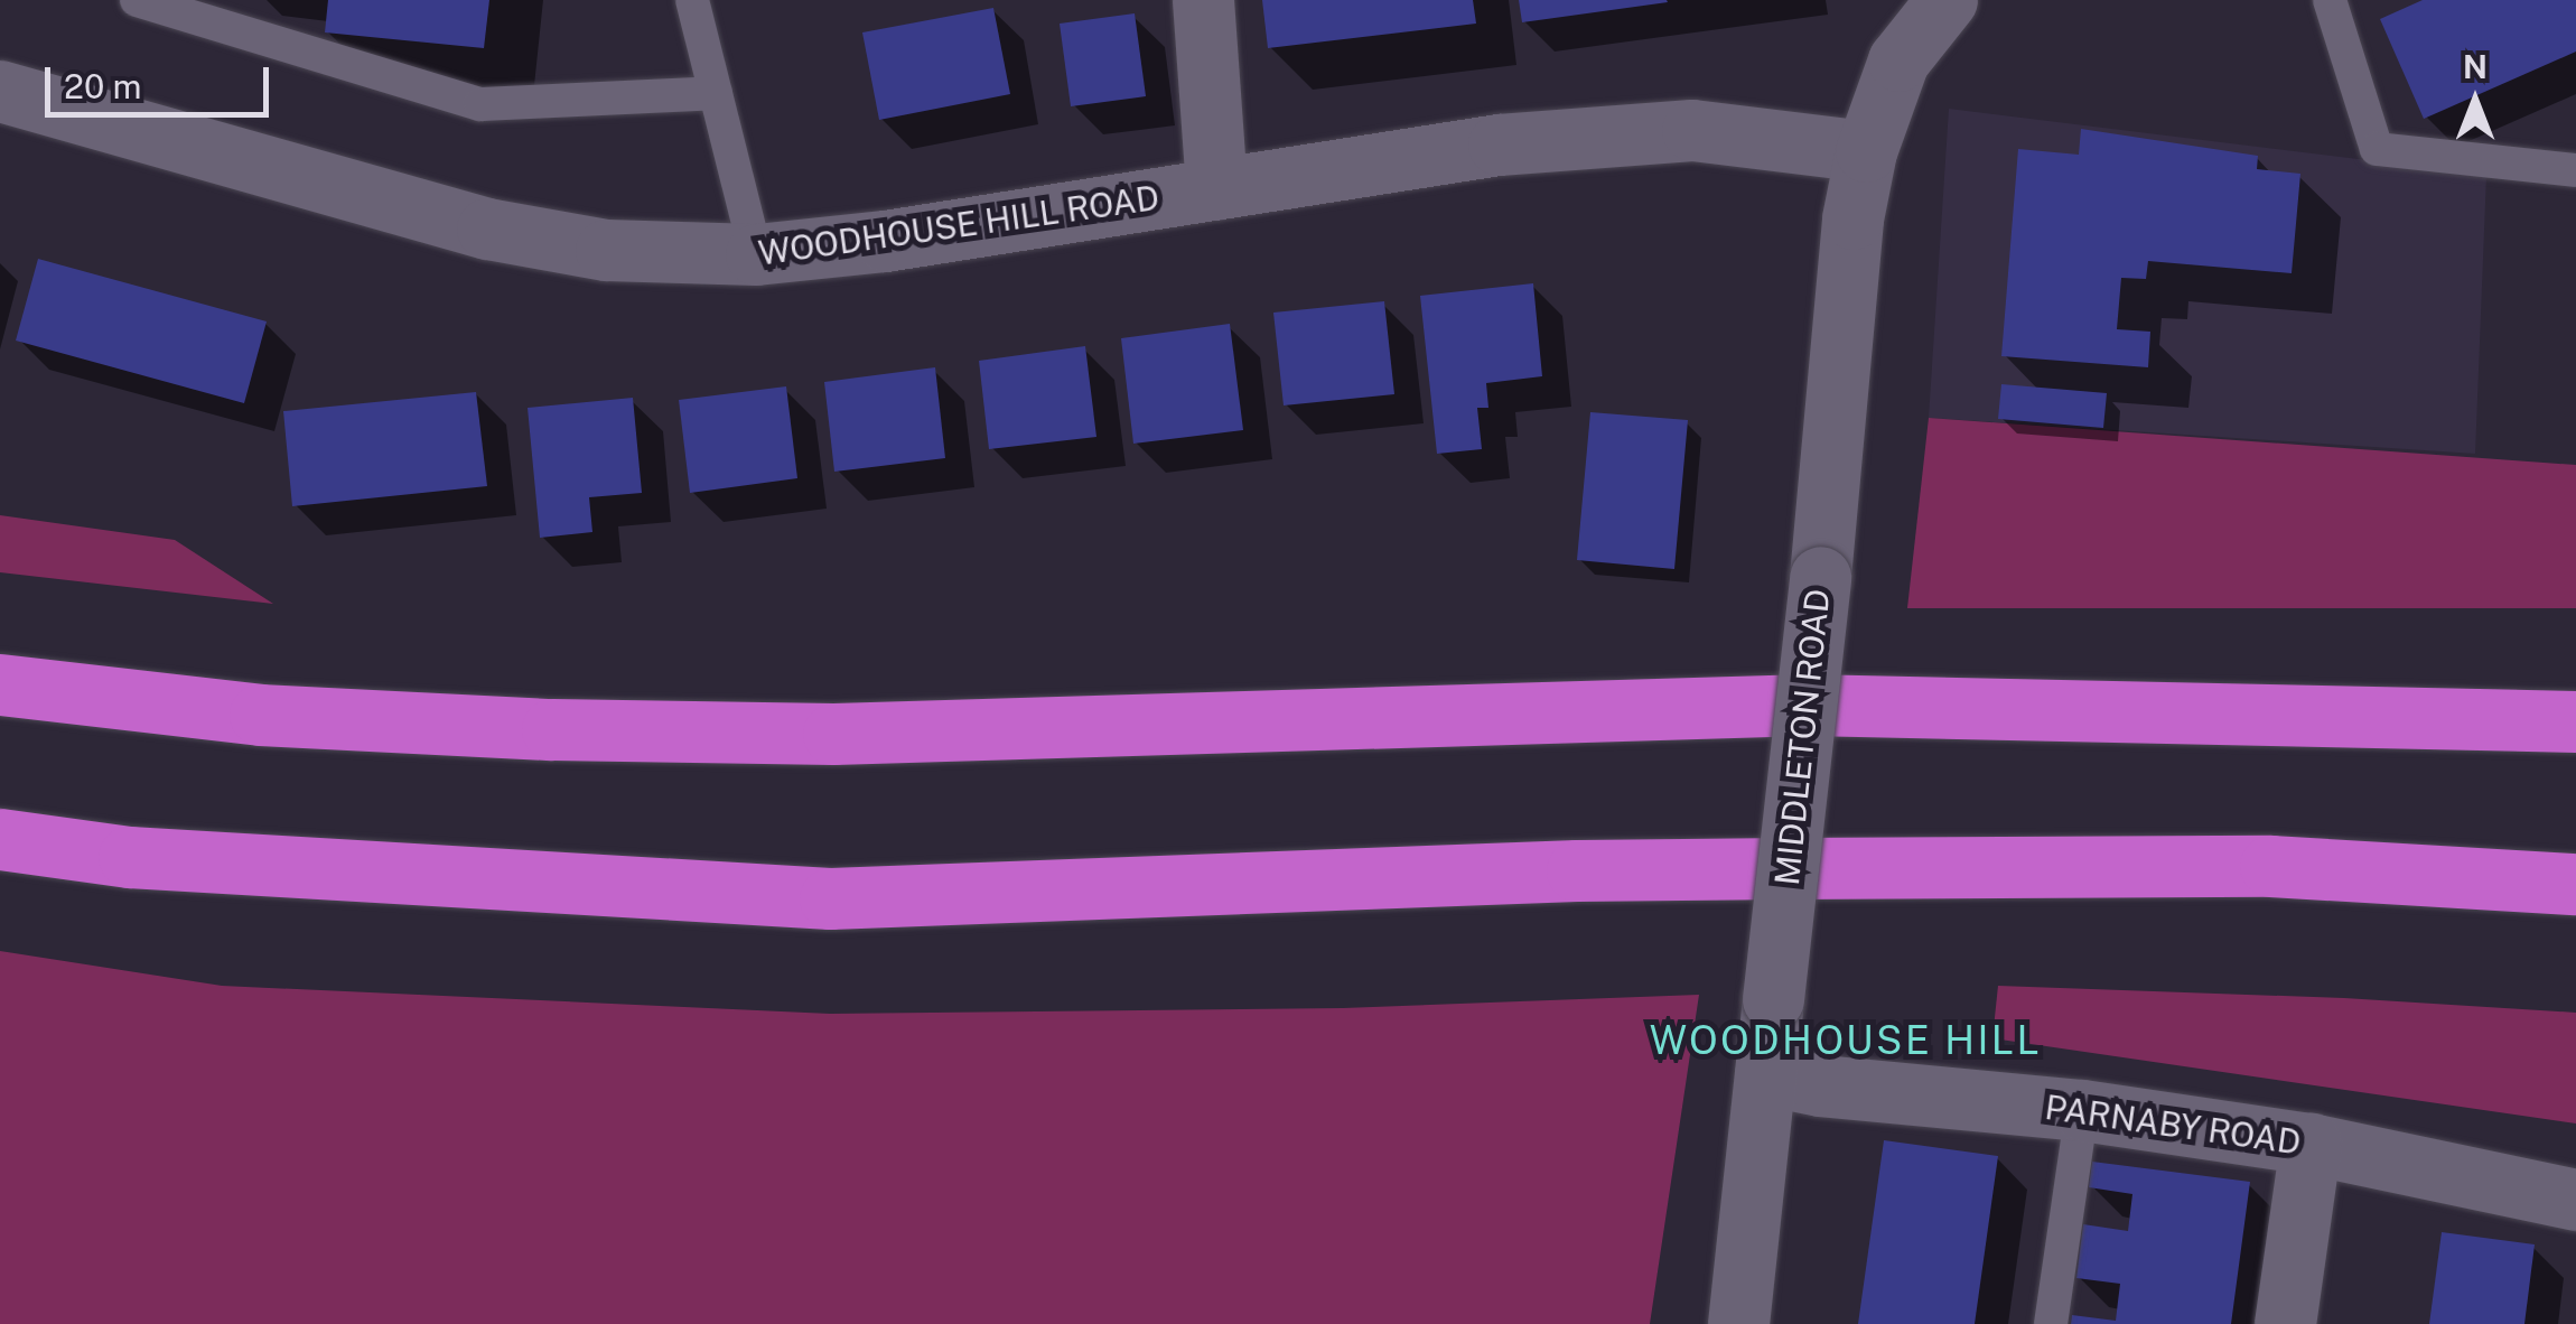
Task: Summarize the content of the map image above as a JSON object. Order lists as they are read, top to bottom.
{
  "streets": {
    "street": ["WOODHOUSE HILL ROAD", "MIDDLETON ROAD", "PARNABY ROAD"]
  },
  "crossings": [
    ["WOODHOUSE HILL ROAD", "MIDDLETON ROAD"],
    ["MIDDLETON ROAD", "PARNABY ROAD"]
  ],
  "districts": ["WOODHOUSE HILL"],
  "scale_bar": "20 m",
  "north": "top"
}
